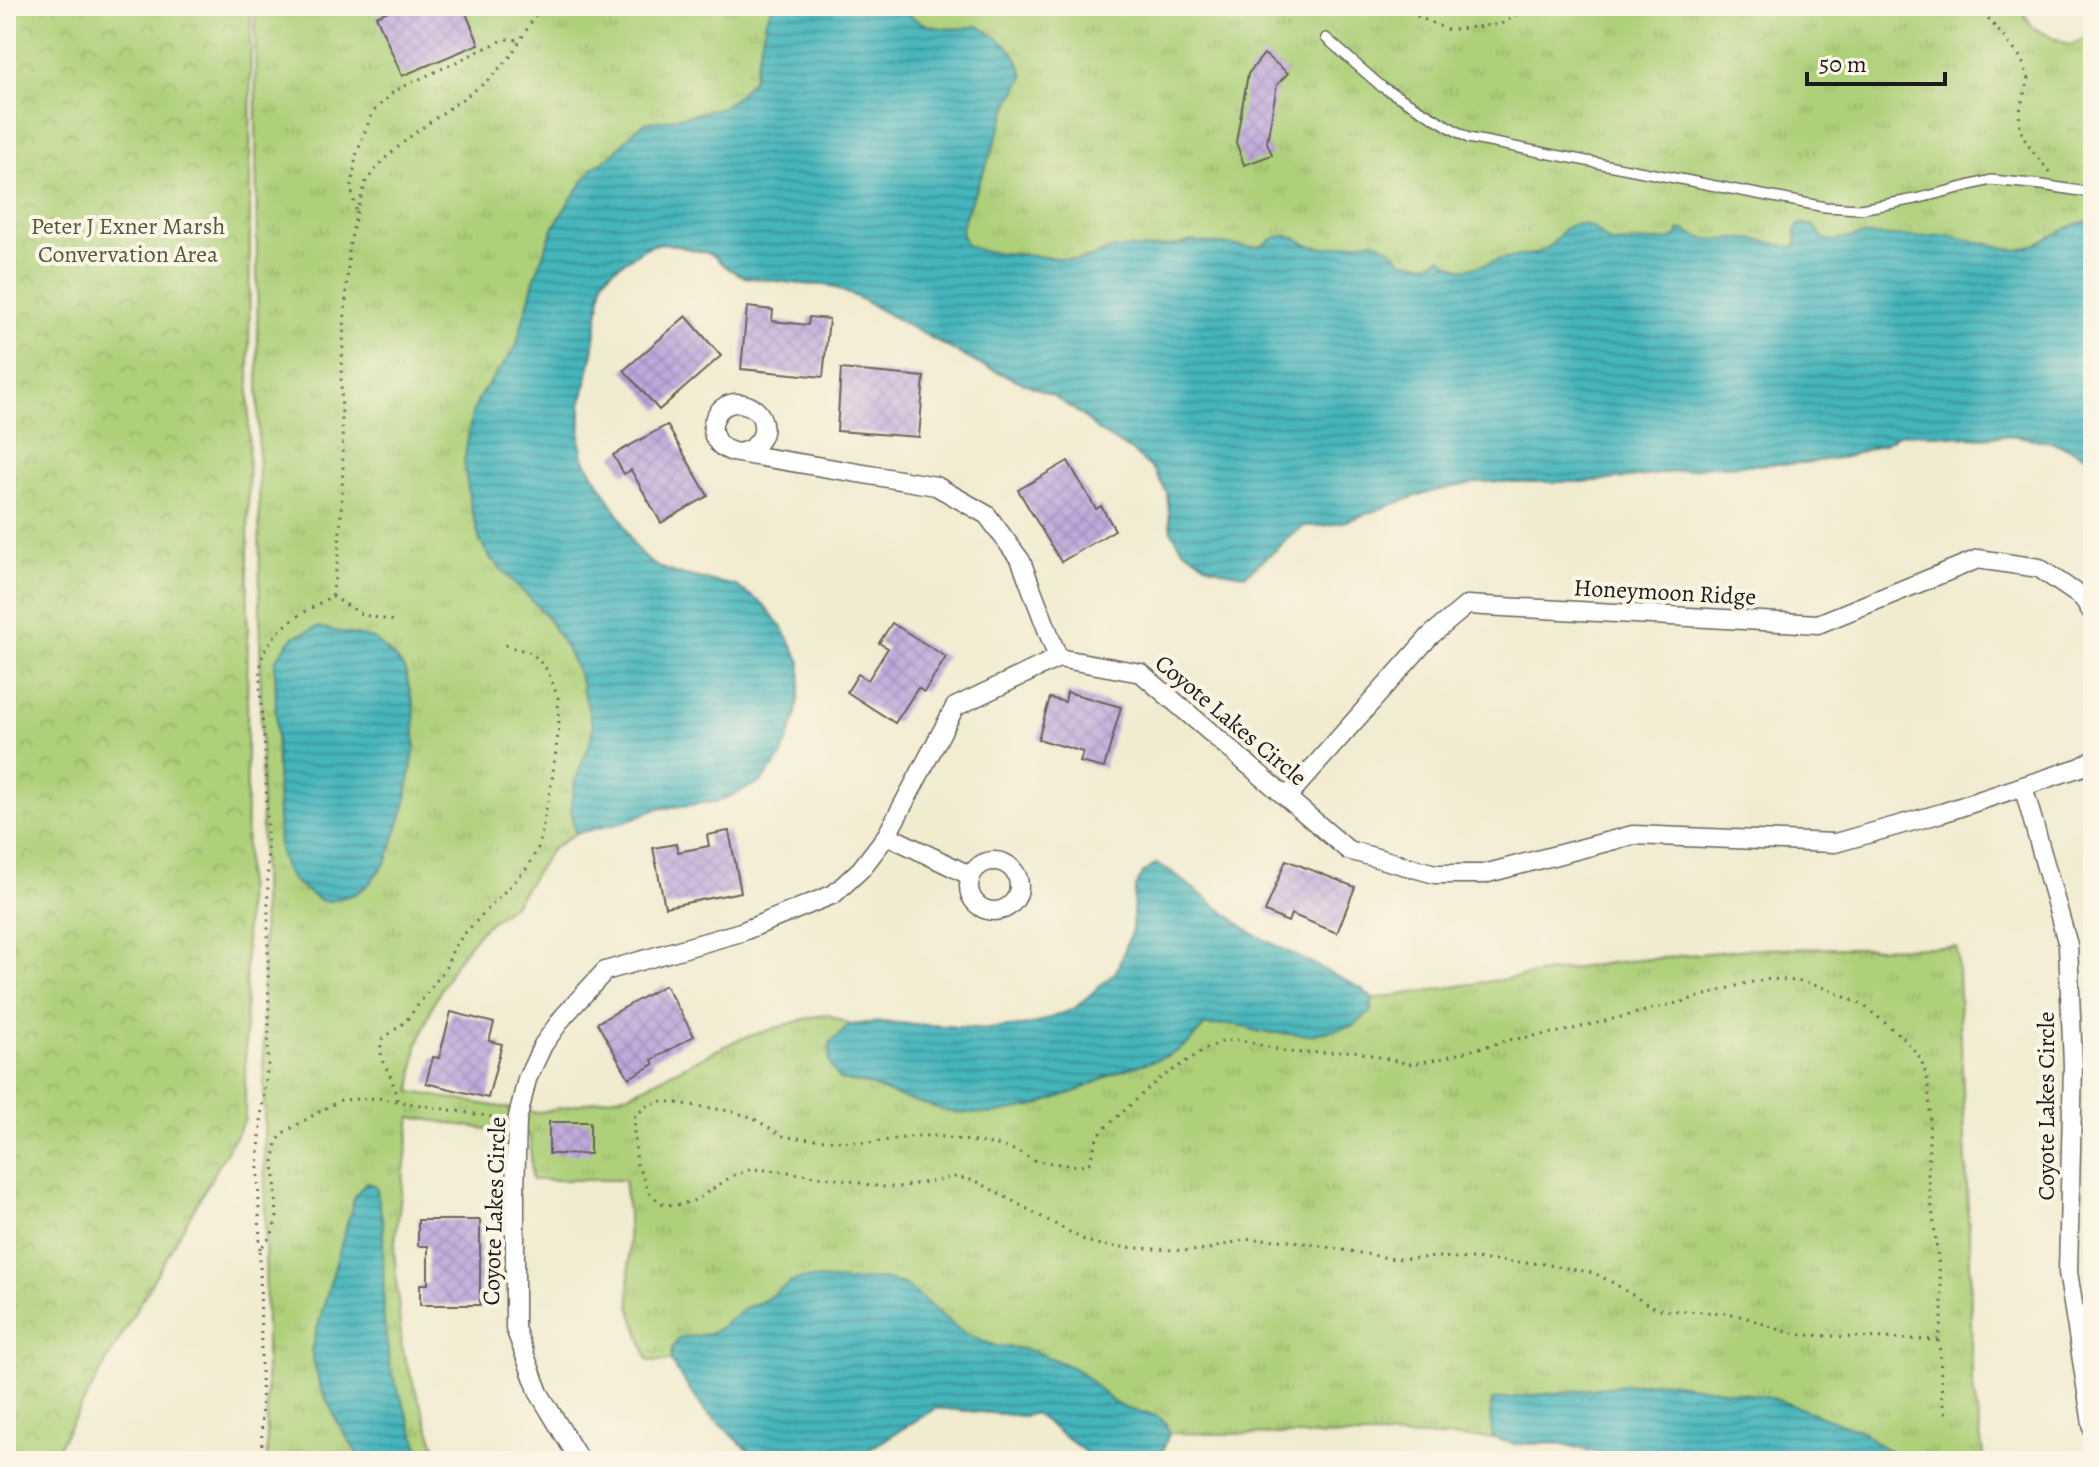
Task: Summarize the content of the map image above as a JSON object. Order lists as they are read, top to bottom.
{
  "streets": {
    "street": ["Honeymoon Ridge", "Coyote Lakes Circle"]
  },
  "crossings": [
    ["Honeymoon Ridge", "Coyote Lakes Circle"]
  ],
  "parks": ["Peter J Exner Marsh Convervation Area"],
  "scale_bar": "50 m"
}
